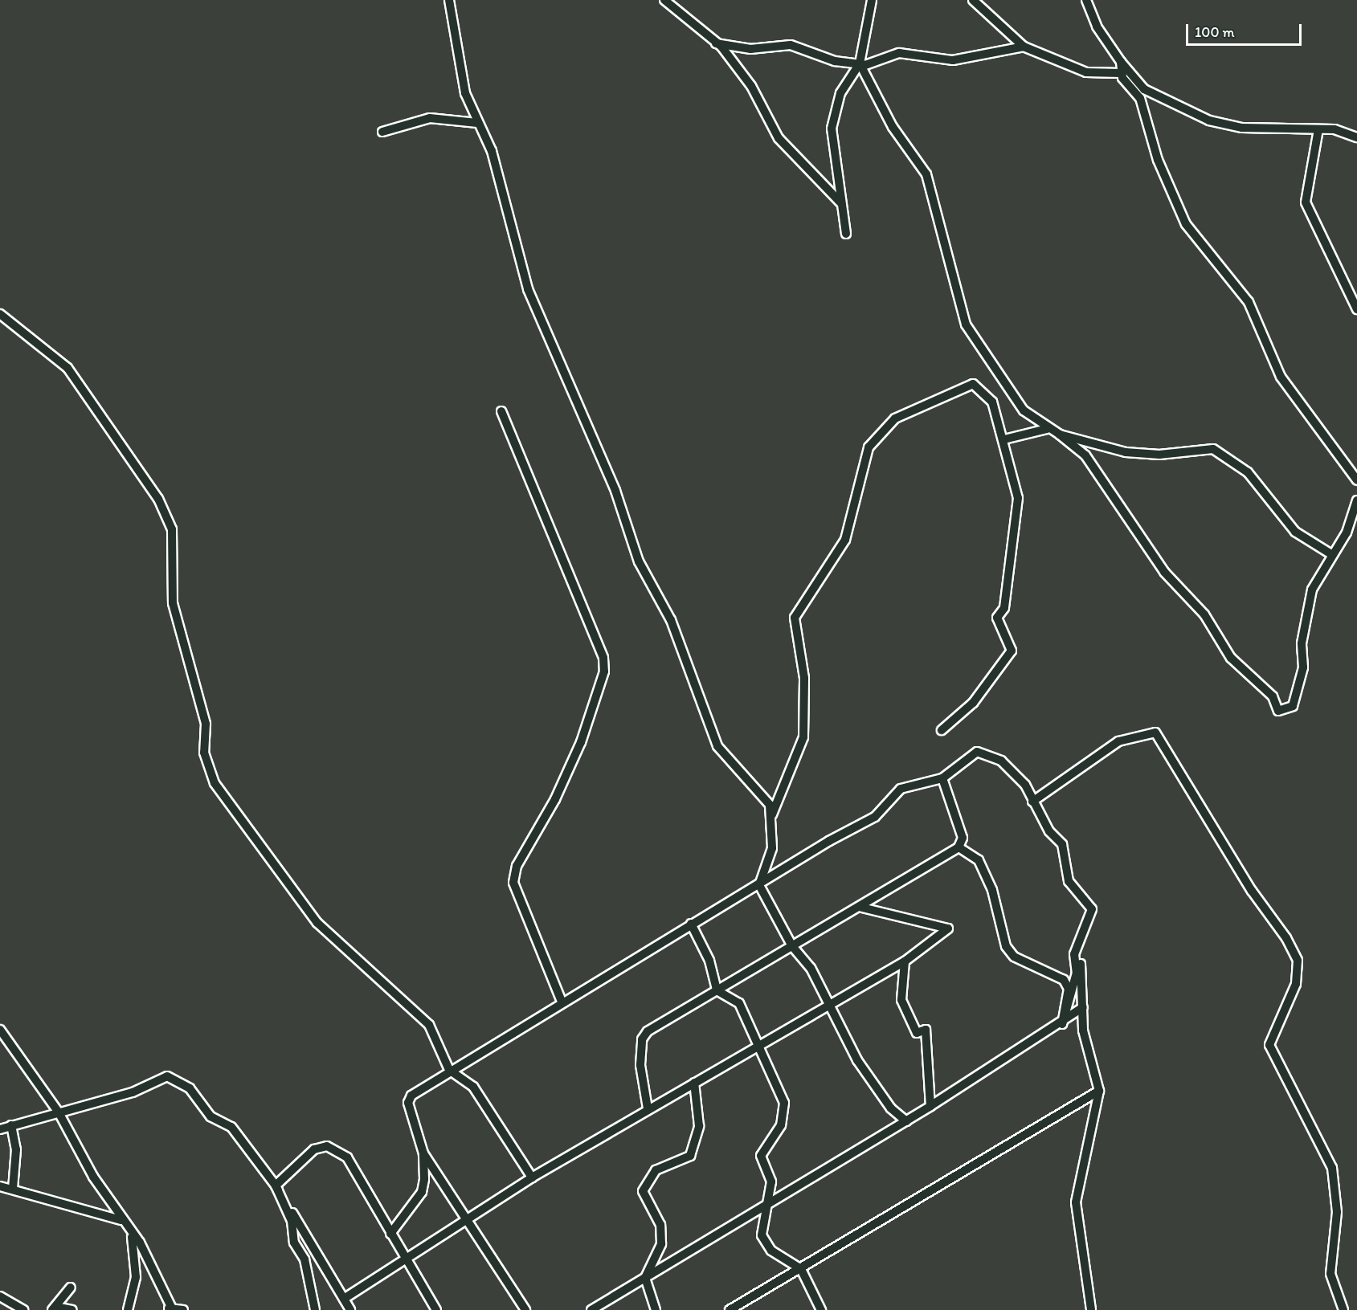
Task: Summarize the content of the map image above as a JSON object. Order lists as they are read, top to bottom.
{
  "scale_bar": "100 m"
}
